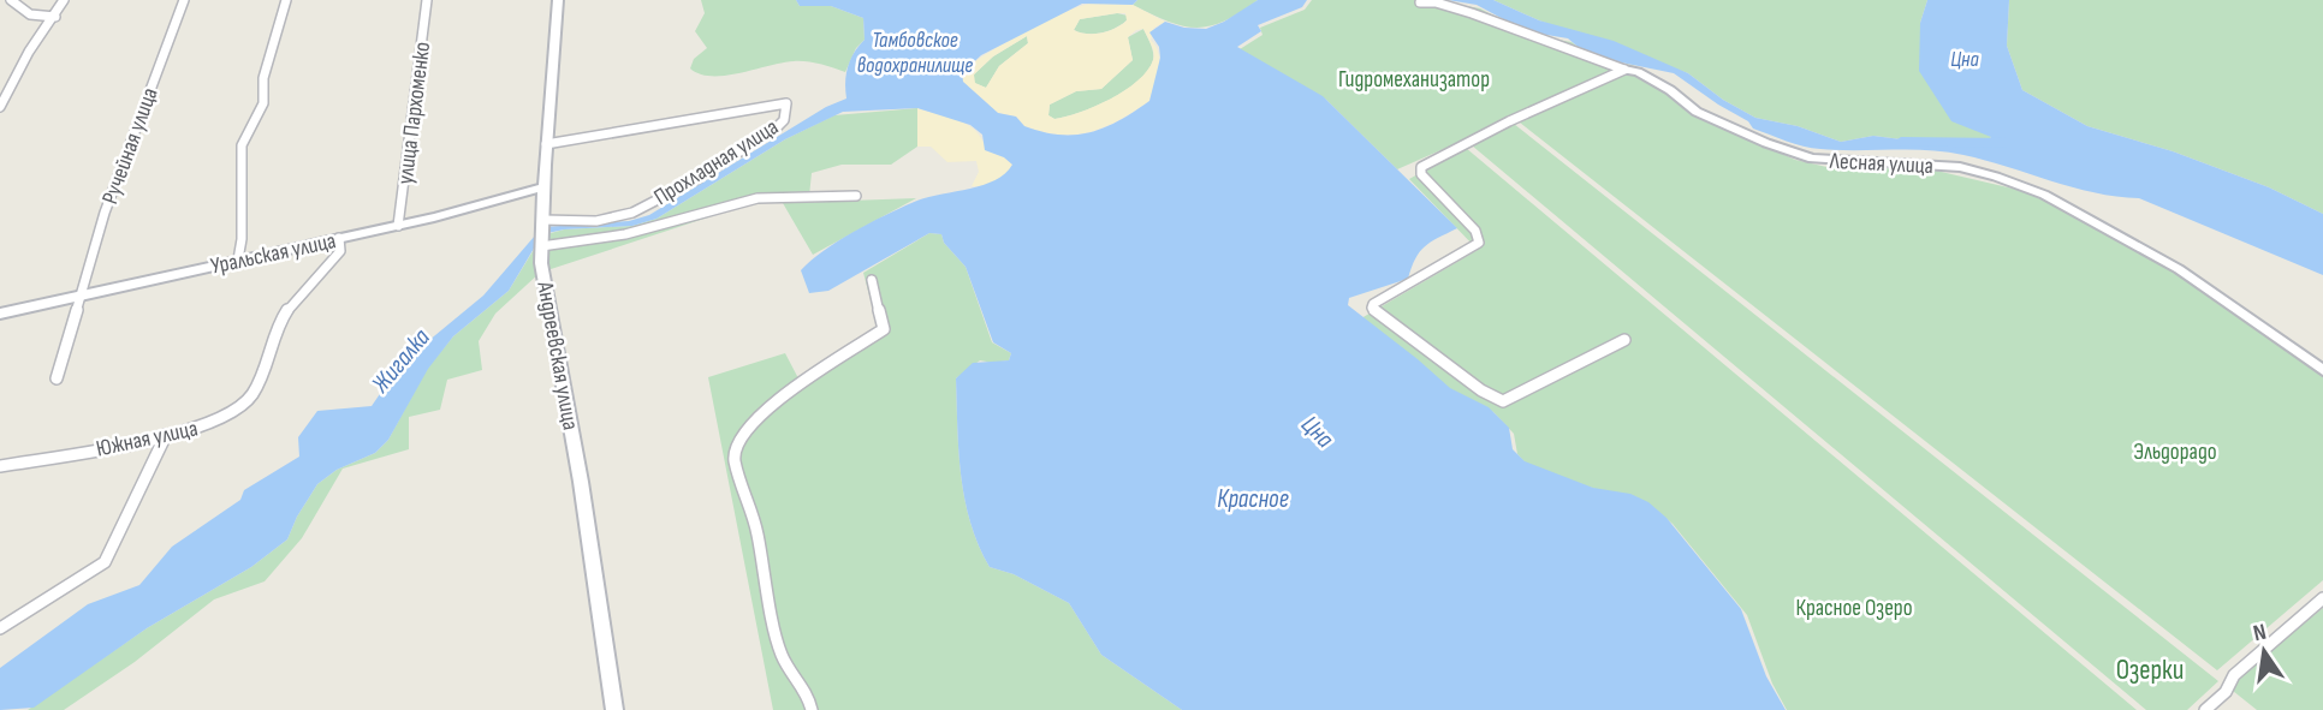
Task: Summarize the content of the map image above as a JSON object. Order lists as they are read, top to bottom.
{
  "streets": {
    "street": [
      "улица Пархоменко",
      "Ручейная улица",
      "Прохладная улица",
      "Лесная улица",
      "Уральская улица",
      "Андреевская улица",
      "Южная улица"
    ]
  },
  "crossings": [
    ["улица Пархоменко", "Уральская улица"],
    ["Ручейная улица", "Уральская улица"],
    ["Прохладная улица", "Андреевская улица"],
    ["Уральская улица", "Андреевская улица"],
    ["Уральская улица", "Южная улица"]
  ],
  "water": [
    "Тамбовское водохранилище",
    "Цна",
    "Жигалка",
    "Красное"
  ],
  "parks": [
    "Гидромеханизатор",
    "Эльдорадо",
    "Красное Озеро",
    "Озерки"
  ],
  "north": "top"
}
